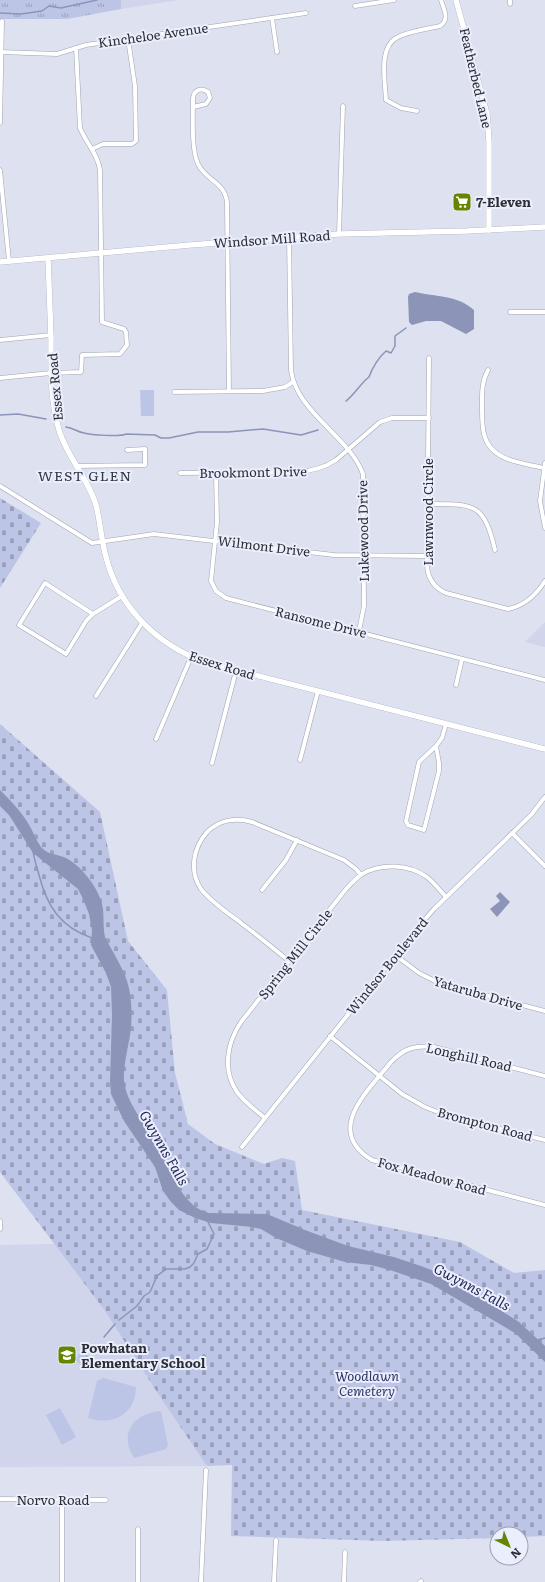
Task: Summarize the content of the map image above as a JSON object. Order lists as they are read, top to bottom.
{
  "streets": {
    "street": [
      "Kincheloe Avenue",
      "Featherbed Lane",
      "Windsor Mill Road",
      "Essex Road",
      "Brookmont Drive",
      "Lawnwood Circle",
      "Lukewood Drive",
      "Wilmont Drive",
      "Ransome Drive",
      "Spring Mill Circle",
      "Windsor Boulevard",
      "Yataruba Drive",
      "Longhill Road",
      "Brompton Road",
      "Fox Meadow Road",
      "Norvo Road"
    ]
  },
  "crossings": [
    ["Featherbed Lane", "Windsor Mill Road"],
    ["Windsor Mill Road", "Essex Road"],
    ["Windsor Mill Road", "Lukewood Drive"],
    ["Essex Road", "Wilmont Drive"],
    ["Brookmont Drive", "Lawnwood Circle"],
    ["Brookmont Drive", "Lukewood Drive"],
    ["Brookmont Drive", "Ransome Drive"],
    ["Lawnwood Circle", "Wilmont Drive"],
    ["Lukewood Drive", "Wilmont Drive"],
    ["Lukewood Drive", "Ransome Drive"],
    ["Wilmont Drive", "Ransome Drive"],
    ["Spring Mill Circle", "Windsor Boulevard"],
    ["Windsor Boulevard", "Yataruba Drive"],
    ["Windsor Boulevard", "Brompton Road"],
    ["Longhill Road", "Brompton Road"],
    ["Longhill Road", "Fox Meadow Road"],
    ["Brompton Road", "Fox Meadow Road"]
  ],
  "districts": ["WEST GLEN"],
  "water": ["Gwynns Falls"],
  "parks": ["Woodlawn Cemetery"],
  "places": {
    "supermarket": ["7-Eleven"],
    "school or university": ["Powhatan Elementary School"]
  },
  "north": "bottom right"
}
